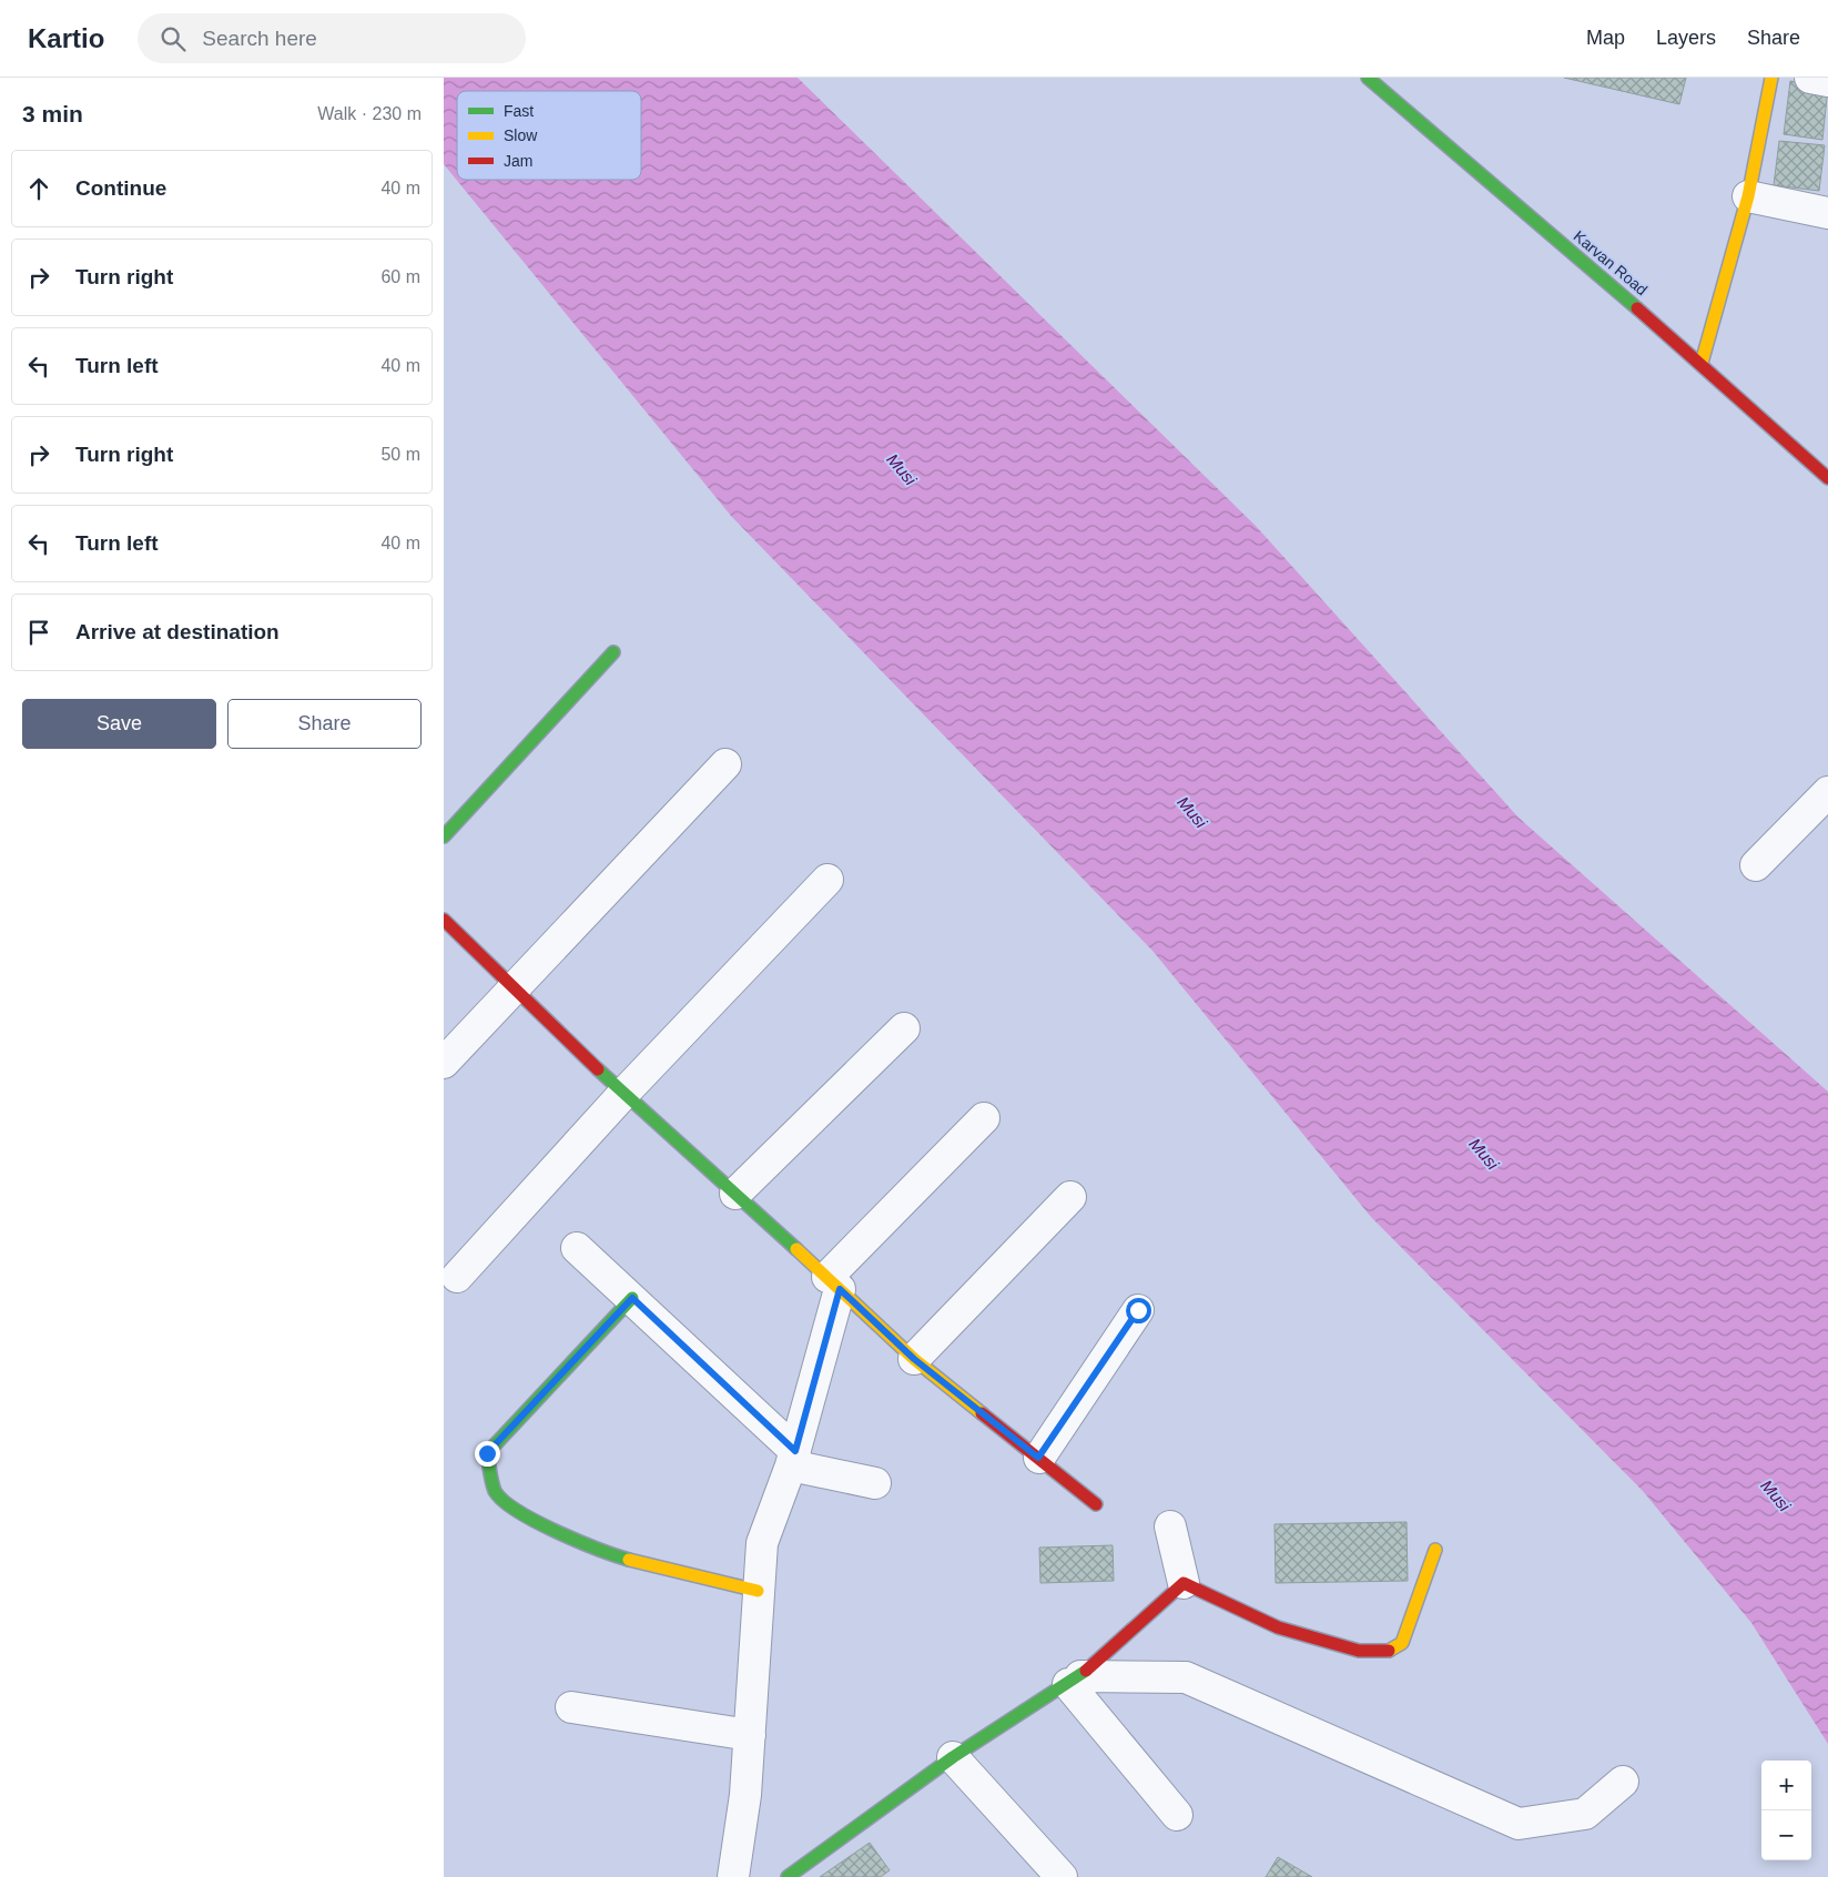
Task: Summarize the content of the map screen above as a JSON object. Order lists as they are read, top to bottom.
{
  "streets": {
    "street": ["Karvan Road"]
  },
  "water": ["Musi"],
  "legend": ["Fast", "Slow", "Jam"],
  "page": {
    "header": "Kartio",
    "search": "Search here",
    "nav": ["Map", "Layers", "Share"],
    "heading": ["3 min", "Walk · 230 m"],
    "list": [
      ["Continue", "40 m"],
      ["Turn right", "60 m"],
      ["Turn left", "40 m"],
      ["Turn right", "50 m"],
      ["Turn left", "40 m"],
      "Arrive at destination"
    ],
    "buttons": ["Save", "Share"],
    "map_buttons": ["+", "−"]
  }
}
